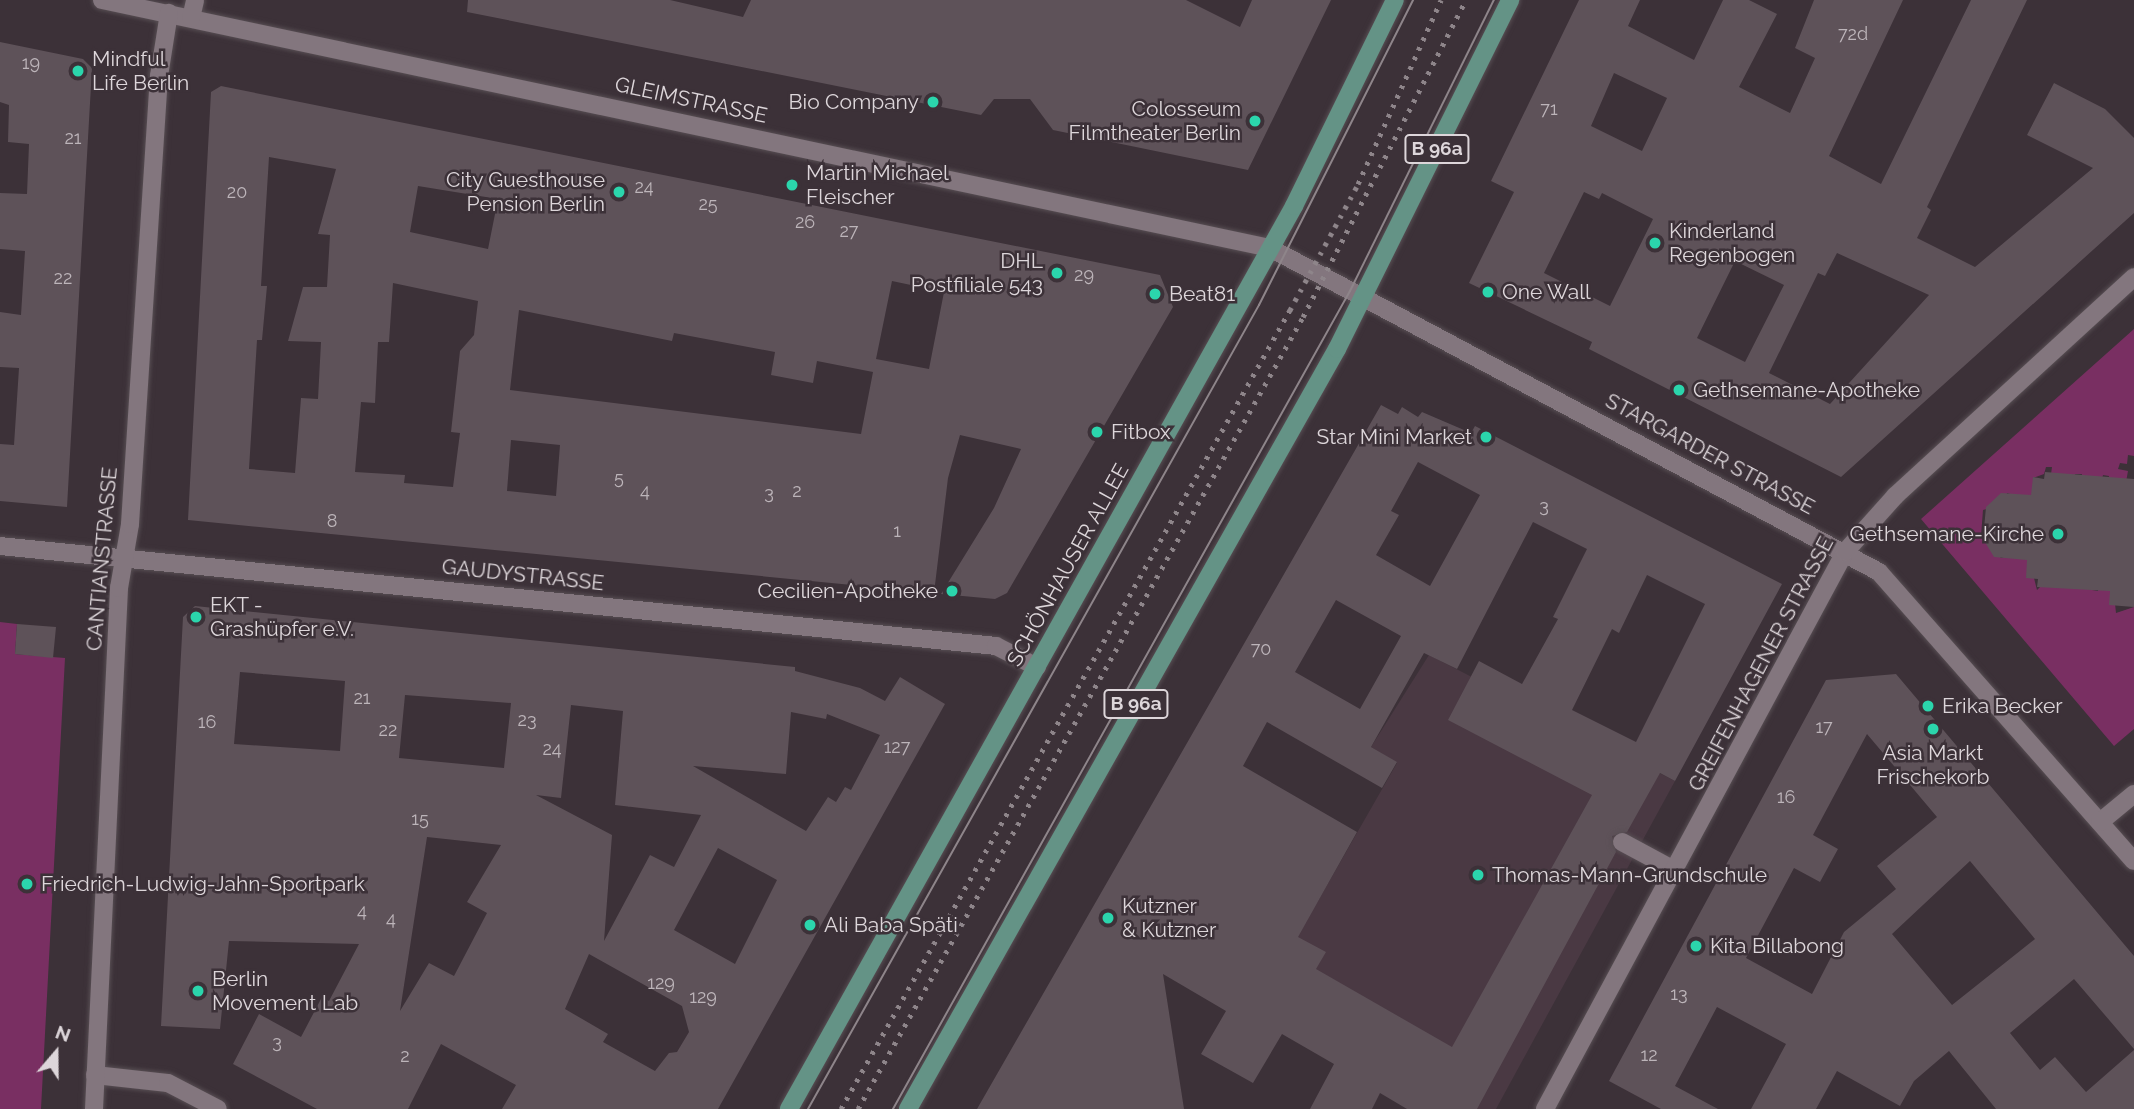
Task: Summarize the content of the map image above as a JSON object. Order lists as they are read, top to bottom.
{
  "streets": {
    "main road": ["B 96a", "SCHÖNHAUSER ALLEE"],
    "street": [
      "GLEIMSTRASSE",
      "STARGARDER STRASSE",
      "CANTIANSTRASSE",
      "GAUDYSTRASSE",
      "GREIFENHAGENER STRASSE"
    ]
  },
  "crossings": [
    ["GLEIMSTRASSE", "B 96a"],
    ["GLEIMSTRASSE", "STARGARDER STRASSE"],
    ["GLEIMSTRASSE", "CANTIANSTRASSE"],
    ["GLEIMSTRASSE", "SCHÖNHAUSER ALLEE"],
    ["B 96a", "STARGARDER STRASSE"],
    ["STARGARDER STRASSE", "GREIFENHAGENER STRASSE"],
    ["CANTIANSTRASSE", "GAUDYSTRASSE"],
    ["SCHÖNHAUSER ALLEE", "GAUDYSTRASSE"]
  ],
  "places": [
    "Mindful Life Berlin",
    "Bio Company",
    "Colosseum Filmtheater Berlin",
    "Martin Michael Fleischer",
    "City Guesthouse Pension Berlin",
    "Kinderland Regenbogen",
    "DHL Postfiliale 543",
    "One Wall",
    "Beat81",
    "Gethsemane-Apotheke",
    "Fitbox",
    "Star Mini Market",
    "Gethsemane-Kirche",
    "Cecilien-Apotheke",
    "EKT - Grashüpfer e.V.",
    "Erika Becker",
    "Asia Markt Frischekorb",
    "Thomas-Mann-Grundschule",
    "Friedrich-Ludwig-Jahn-Sportpark",
    "Kutzner & Kutzner",
    "Ali Baba Späti",
    "Kita Billabong",
    "Berlin Movement Lab"
  ],
  "house_numbers": [
    "72d",
    "19",
    "71",
    "21",
    "24",
    "20",
    "25",
    "26",
    "27",
    "29",
    "22",
    "5",
    "4",
    "2",
    "3",
    "3",
    "8",
    "1",
    "70",
    "21",
    "23",
    "16",
    "17",
    "22",
    "127",
    "24",
    "16",
    "15",
    "4",
    "4",
    "129",
    "13",
    "129",
    "3",
    "12",
    "2"
  ],
  "north": "top"
}
